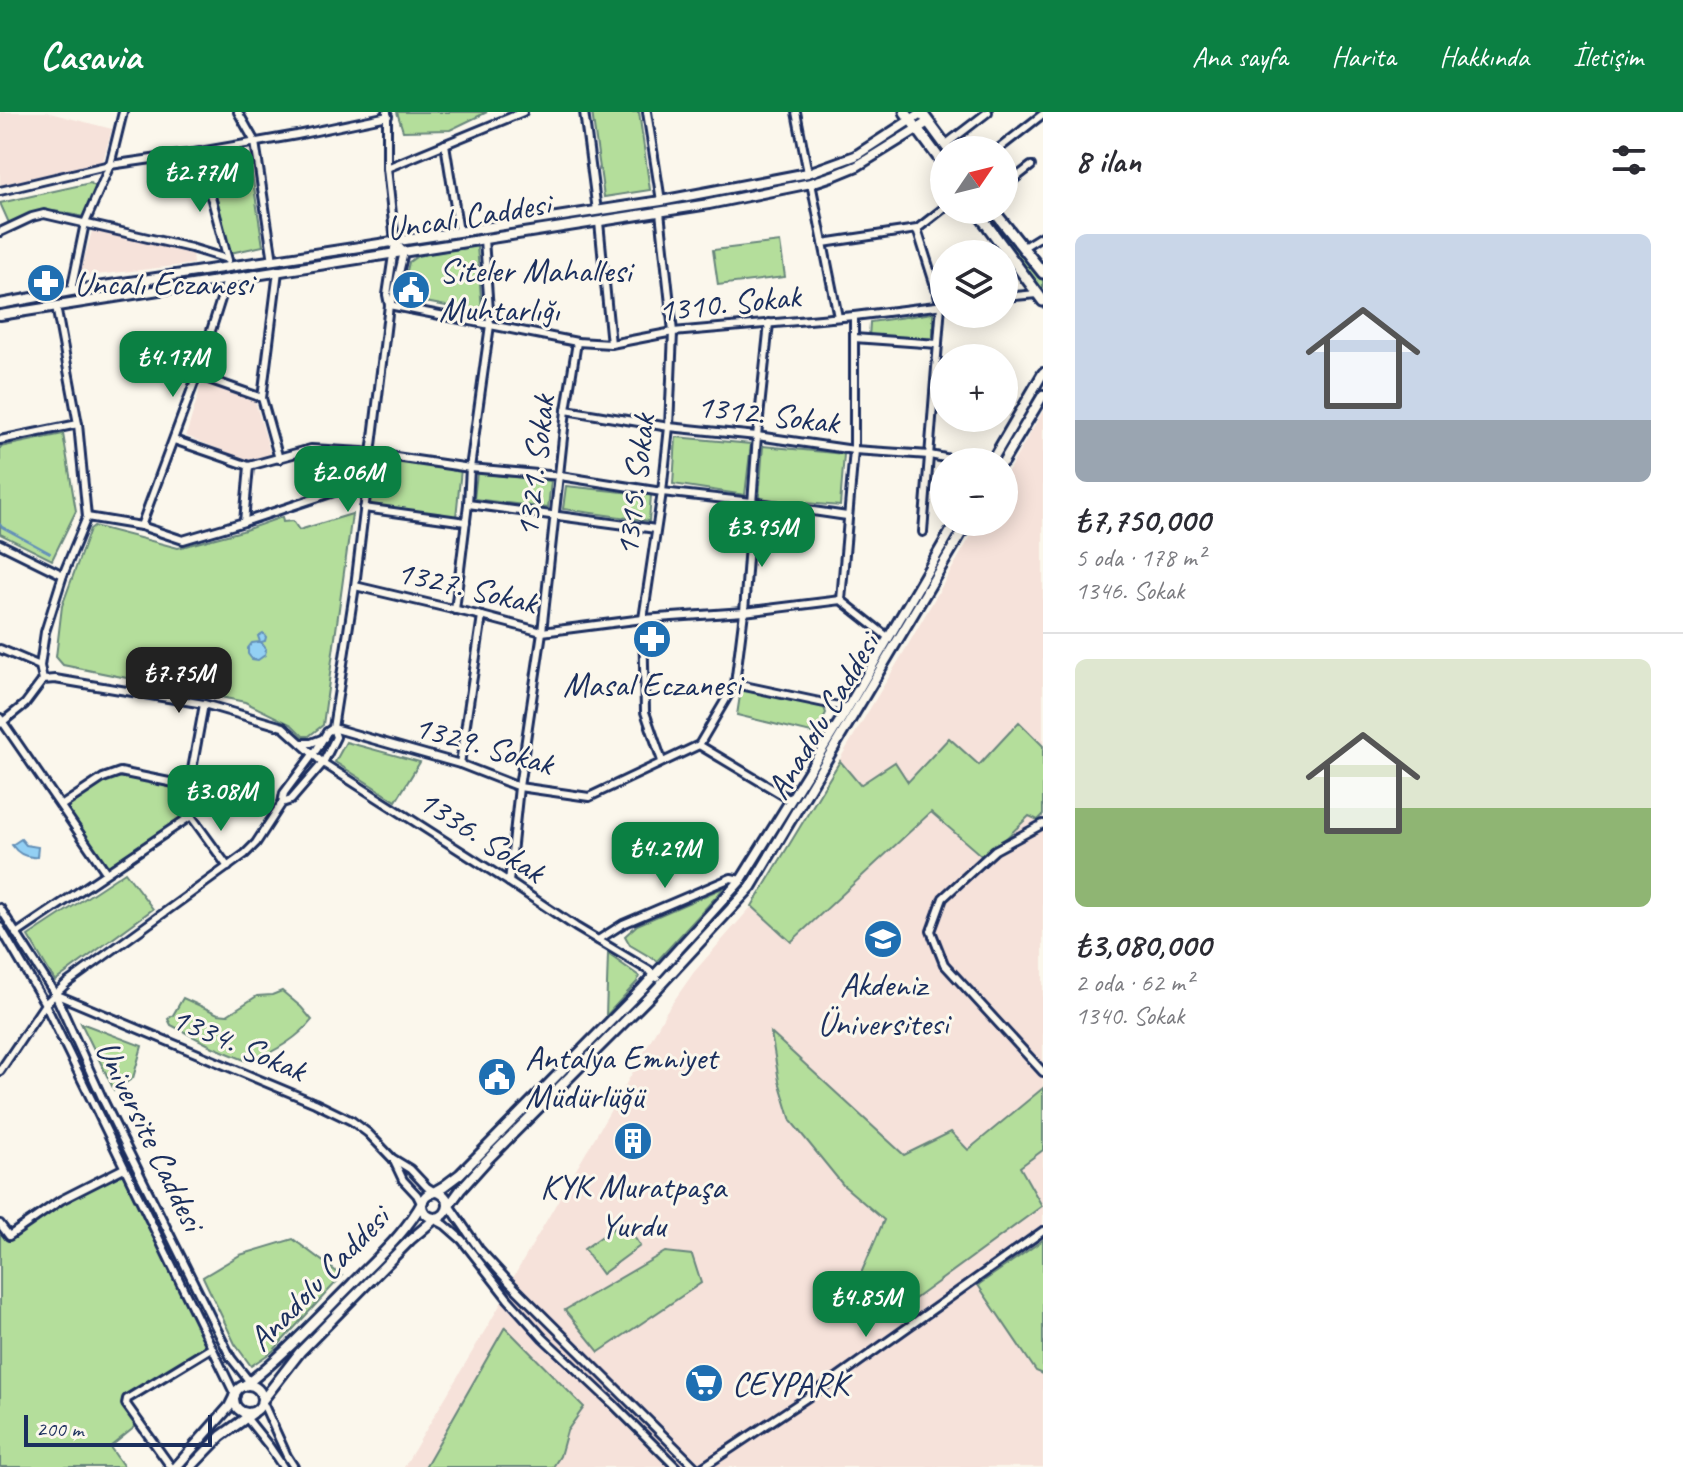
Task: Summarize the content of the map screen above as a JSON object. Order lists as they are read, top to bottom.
{
  "streets": {
    "main road": ["Uncalı Caddesi", "Anadolu Caddesi"],
    "street": [
      "1310. Sokak",
      "1312. Sokak",
      "1321. Sokak",
      "1315. Sokak",
      "1327. Sokak",
      "1329. Sokak",
      "1336. Sokak",
      "1334. Sokak",
      "Universite Caddesi"
    ]
  },
  "crossings": [
    ["Uncalı Caddesi", "1315. Sokak"],
    ["1310. Sokak", "1321. Sokak"],
    ["1310. Sokak", "1315. Sokak"],
    ["1312. Sokak", "1321. Sokak"],
    ["1312. Sokak", "1315. Sokak"],
    ["1321. Sokak", "1327. Sokak"],
    ["1321. Sokak", "1329. Sokak"],
    ["1321. Sokak", "1336. Sokak"],
    ["1315. Sokak", "1327. Sokak"],
    ["1315. Sokak", "1329. Sokak"],
    ["Anadolu Caddesi", "1336. Sokak"],
    ["Anadolu Caddesi", "1334. Sokak"],
    ["Anadolu Caddesi", "Universite Caddesi"],
    ["1334. Sokak", "Universite Caddesi"]
  ],
  "places": {
    "pharmacy": ["Uncalı Eczanesi", "Masal Eczanesi"],
    "public building": ["Siteler Mahallesi Muhtarlığı", "Antalya Emniyet Müdürlüğü"],
    "school or university": ["Akdeniz Üniversitesi"],
    "building": ["KYK Muratpaşa Yurdu"],
    "supermarket": ["CEYPARK"]
  },
  "scale_bar": "200 m",
  "north": "top right",
  "page": {
    "header": "Casavia",
    "nav": [
      "Ana sayfa",
      "Harita",
      "Hakkında",
      "İletişim"
    ],
    "heading": "8 ilan",
    "map_buttons": ["+", "−"],
    "price": [
      "₺2.77M",
      "₺4.17M",
      "₺2.06M",
      "₺3.95M",
      "₺7.75M",
      "₺3.08M",
      "₺4.29M",
      "₺4.85M"
    ],
    "list": [
      {
        "name": "₺7,750,000",
        "note": "5 oda · 178 m² · 1346. Sokak"
      },
      {
        "name": "₺3,080,000",
        "note": "2 oda · 62 m² · 1340. Sokak"
      }
    ],
    "scale": "200 m"
  }
}
